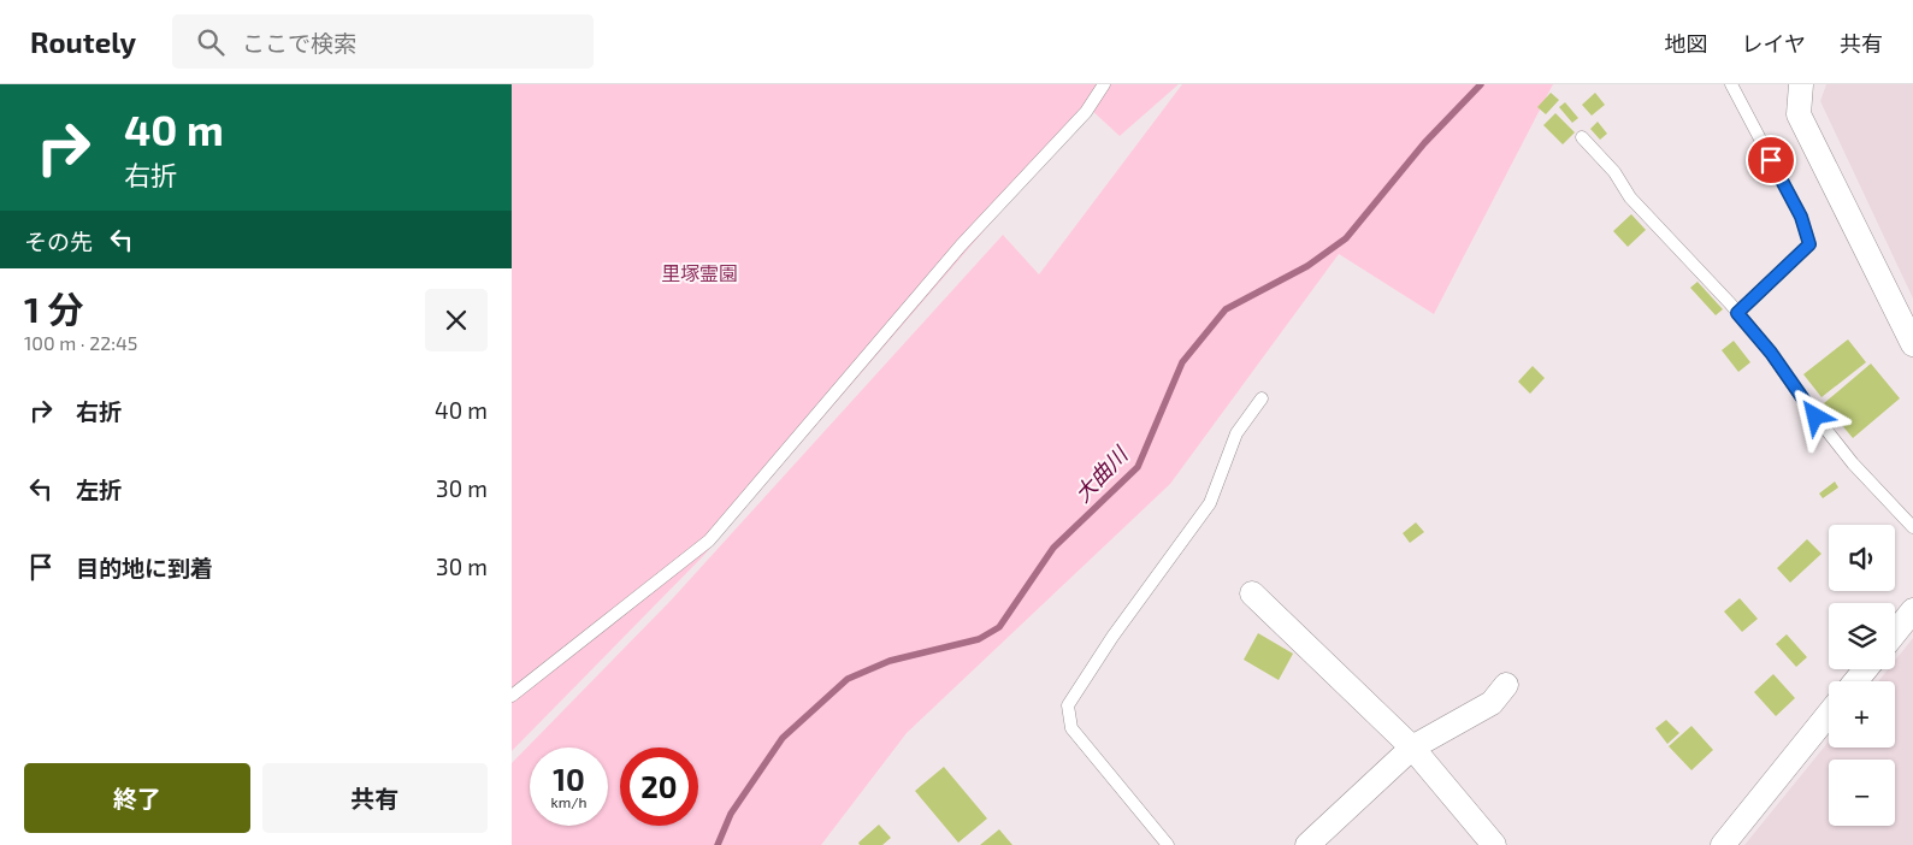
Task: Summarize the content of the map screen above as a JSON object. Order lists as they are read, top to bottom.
{
  "water": ["大曲川"],
  "parks": ["里塚霊園"],
  "page": {
    "header": "Routely",
    "search": "ここで検索",
    "nav": ["地図", "レイヤ", "共有"],
    "turn": ["40 m", "右折"],
    "then": "その先",
    "heading": ["1 分", "100 m · 22:45"],
    "list": [
      {
        "name": "右折",
        "value": "40 m"
      },
      {
        "name": "左折",
        "value": "30 m"
      },
      {
        "name": "目的地に到着",
        "value": "30 m"
      }
    ],
    "map_buttons": ["+", "−"],
    "speed": "10 km/h",
    "limit": "20",
    "buttons": ["終了", "共有"]
  }
}
